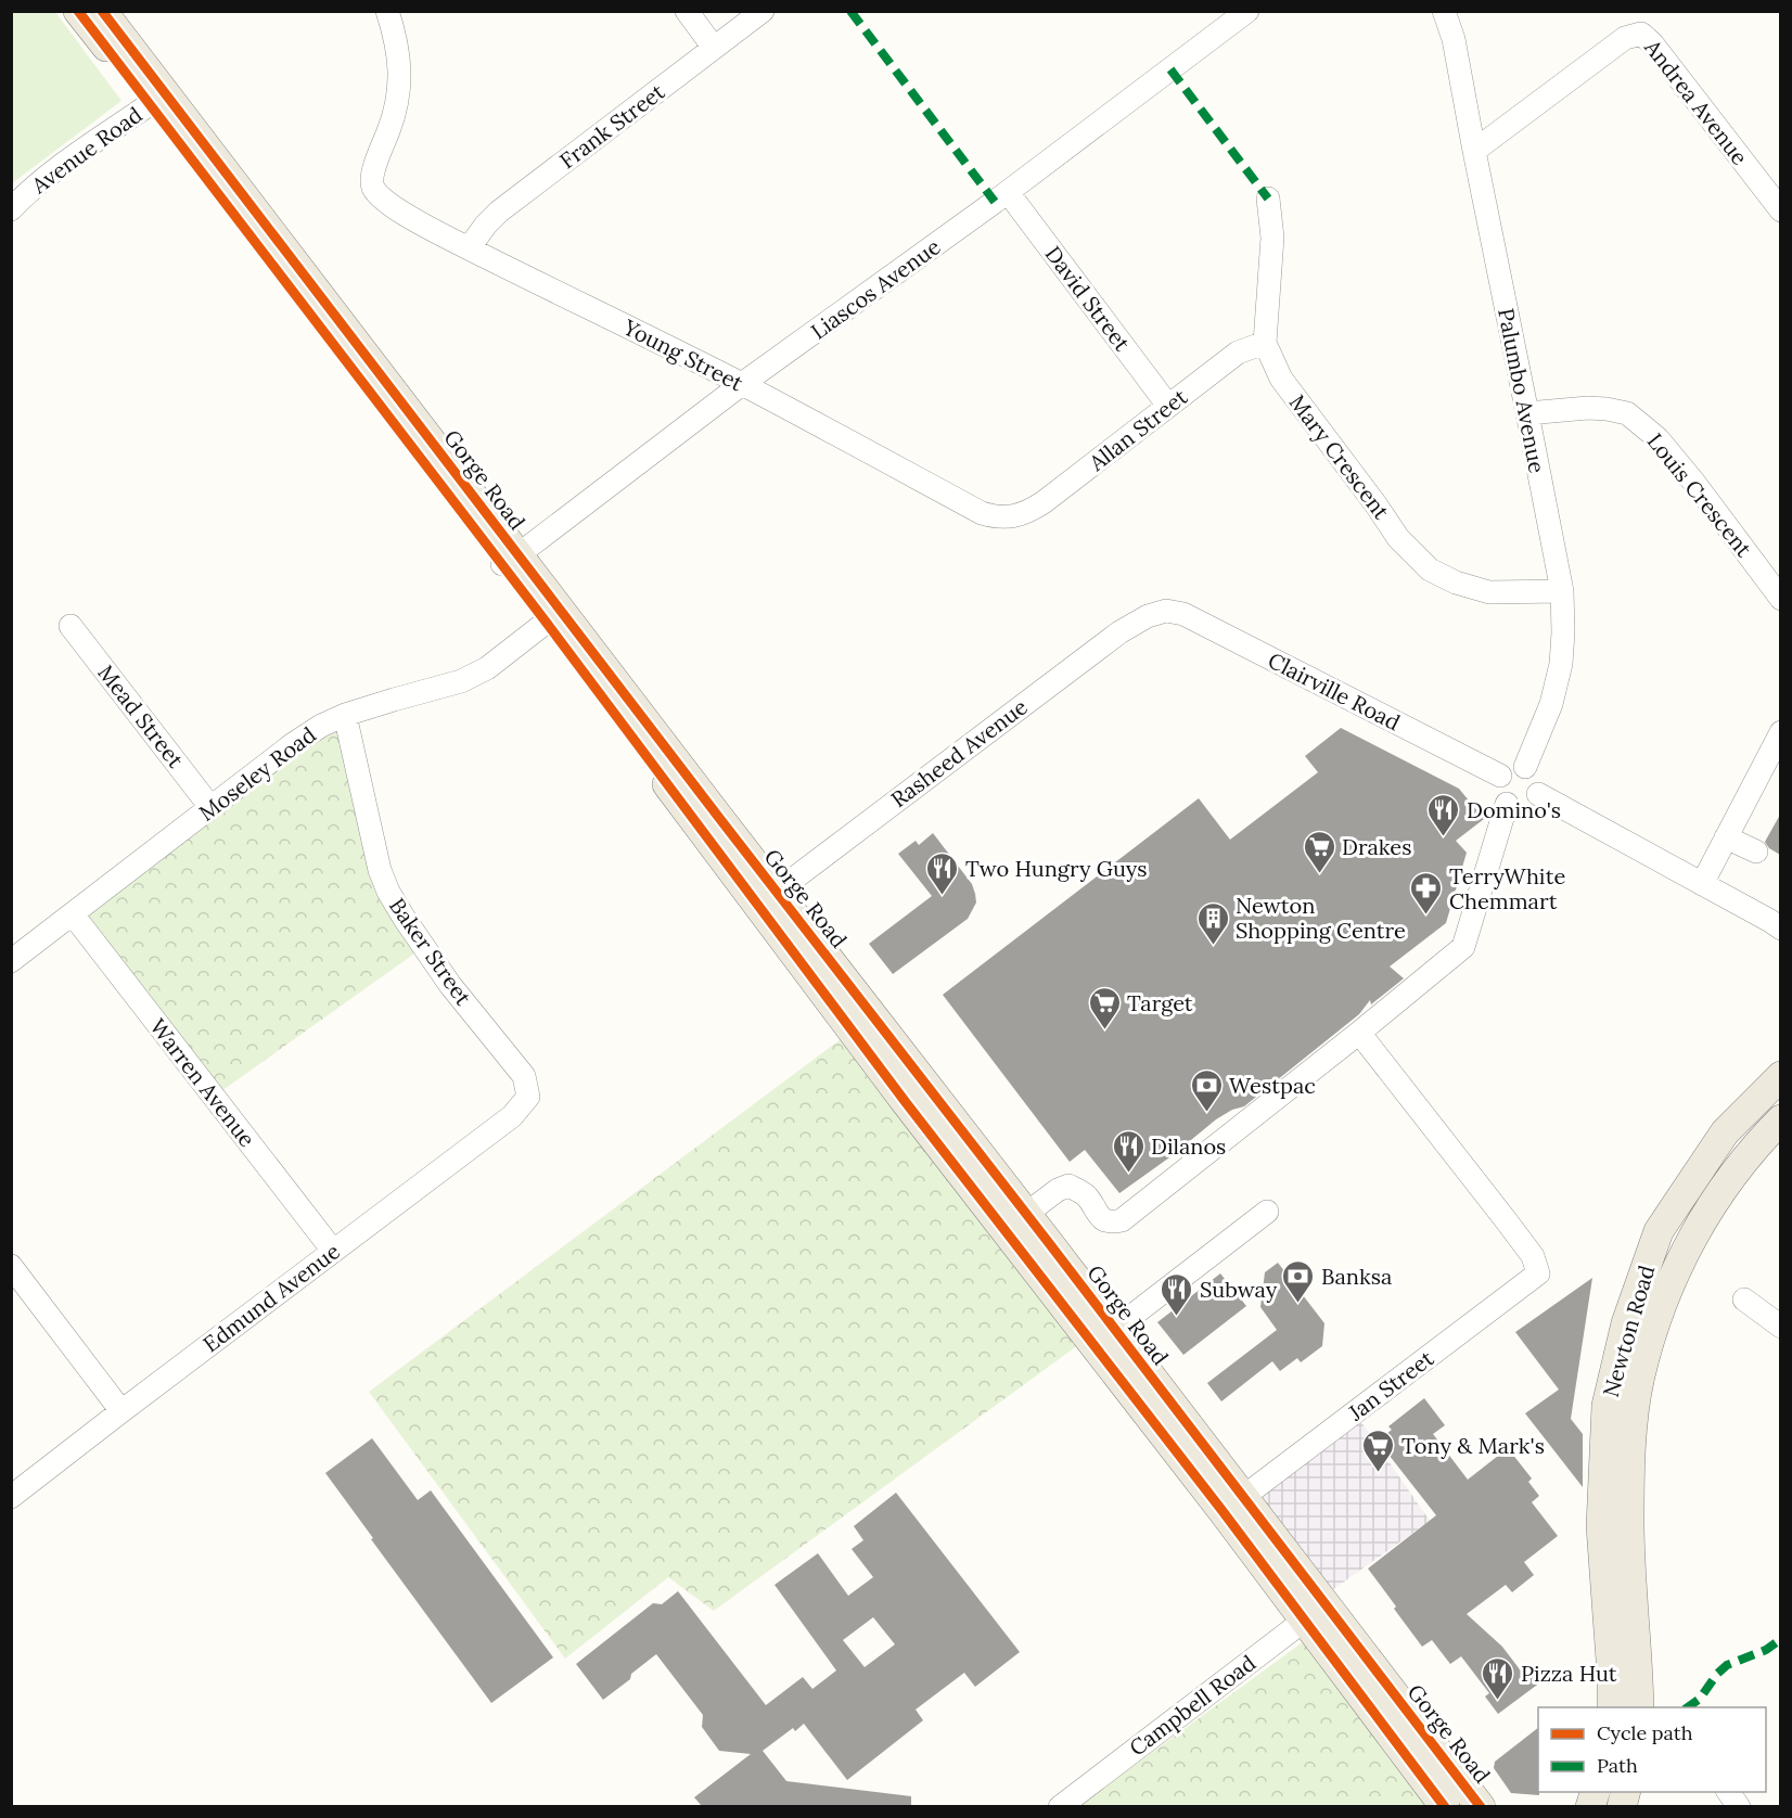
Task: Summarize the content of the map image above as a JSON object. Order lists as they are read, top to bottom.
{
  "streets": {
    "main road": ["Gorge Road", "Newton Road"],
    "street": [
      "Andrea Avenue",
      "Frank Street",
      "Avenue Road",
      "Liascos Avenue",
      "David Street",
      "Young Street",
      "Palumbo Avenue",
      "Allan Street",
      "Mary Crescent",
      "Louis Crescent",
      "Clairville Road",
      "Mead Street",
      "Rasheed Avenue",
      "Moseley Road",
      "Baker Street",
      "Warren Avenue",
      "Edmund Avenue",
      "Jan Street",
      "Campbell Road"
    ]
  },
  "crossings": [
    ["Andrea Avenue", "Palumbo Avenue"],
    ["Frank Street", "Young Street"],
    ["Avenue Road", "Gorge Road"],
    ["Liascos Avenue", "David Street"],
    ["Liascos Avenue", "Young Street"],
    ["Liascos Avenue", "Gorge Road"],
    ["David Street", "Allan Street"],
    ["Young Street", "Allan Street"],
    ["Palumbo Avenue", "Mary Crescent"],
    ["Palumbo Avenue", "Louis Crescent"],
    ["Palumbo Avenue", "Clairville Road"],
    ["Allan Street", "Mary Crescent"],
    ["Gorge Road", "Rasheed Avenue"],
    ["Gorge Road", "Moseley Road"],
    ["Gorge Road", "Jan Street"],
    ["Gorge Road", "Campbell Road"],
    ["Clairville Road", "Rasheed Avenue"],
    ["Mead Street", "Moseley Road"],
    ["Moseley Road", "Baker Street"],
    ["Moseley Road", "Warren Avenue"],
    ["Baker Street", "Edmund Avenue"],
    ["Warren Avenue", "Edmund Avenue"]
  ],
  "places": {
    "restaurant": [
      "Domino's",
      "Two Hungry Guys",
      "Dilanos",
      "Subway",
      "Pizza Hut"
    ],
    "supermarket": ["Drakes", "Target", "Tony & Mark's"],
    "pharmacy": ["TerryWhite Chemmart"],
    "building": ["Newton Shopping Centre"],
    "bank": ["Westpac", "Banksa"]
  },
  "legend": ["Cycle path", "Path"]
}
